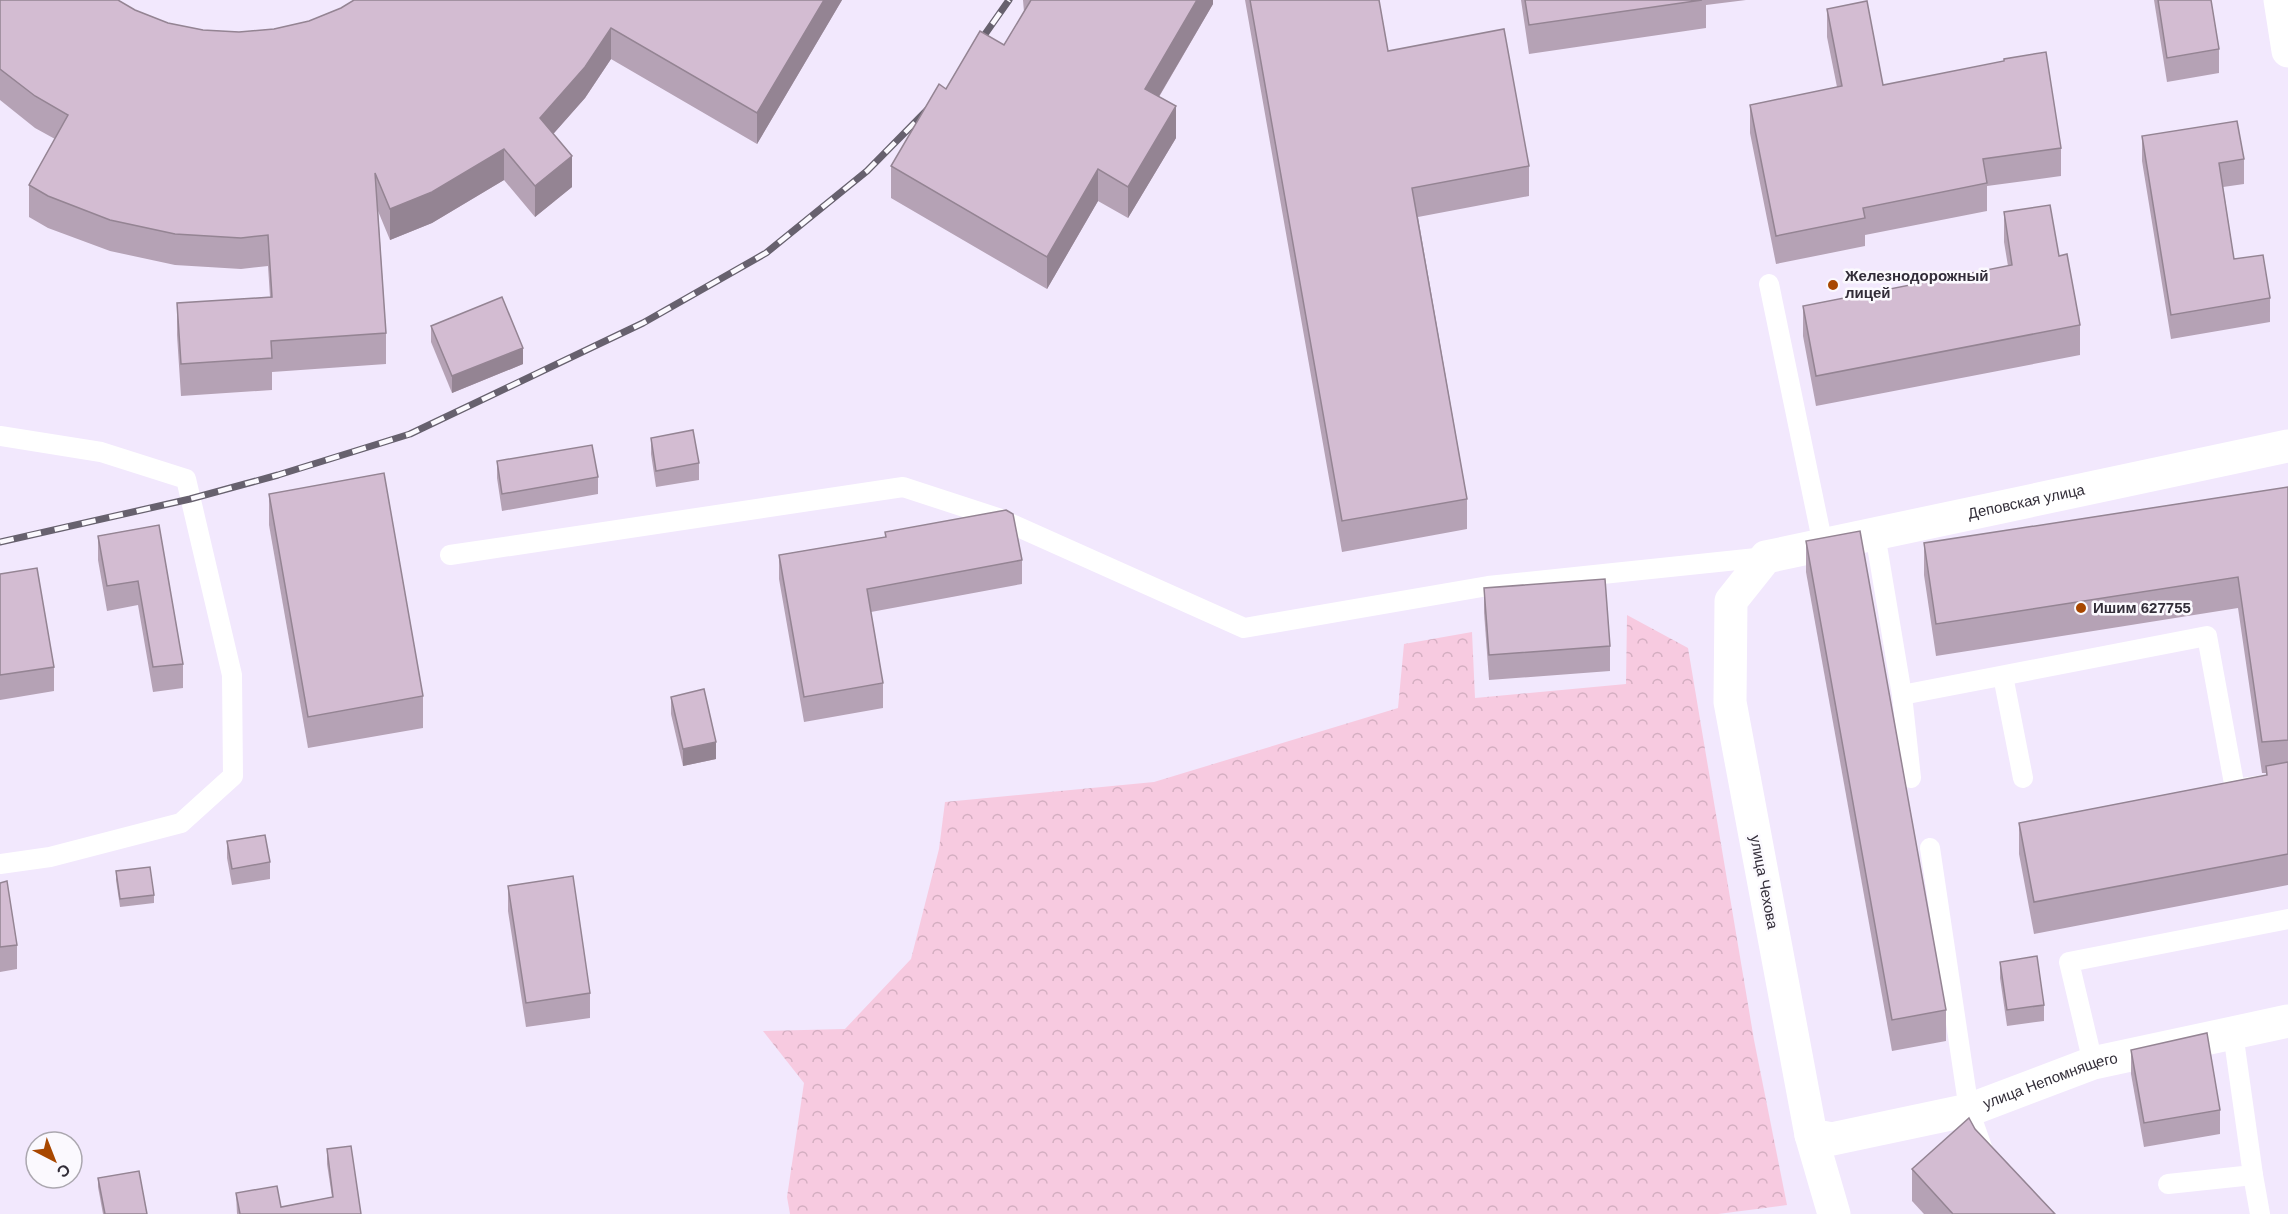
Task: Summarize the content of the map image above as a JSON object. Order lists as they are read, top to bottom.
{
  "streets": {
    "main road": ["Деповская улица", "улица Чехова", "улица Непомнящего"]
  },
  "crossings": [
    ["Деповская улица", "улица Чехова"],
    ["улица Чехова", "улица Непомнящего"]
  ],
  "places": ["Железнодорожный лицей", "Ишим 627755"],
  "north": "bottom right"
}
